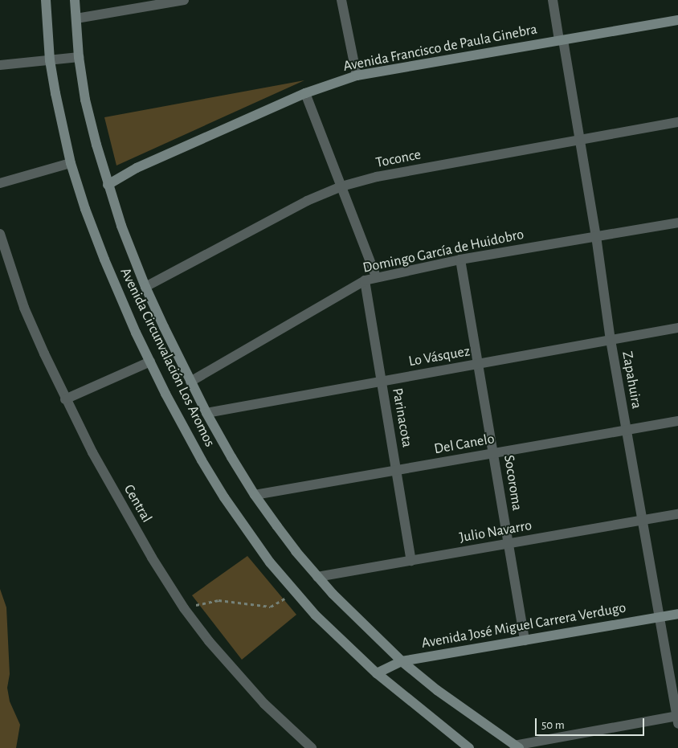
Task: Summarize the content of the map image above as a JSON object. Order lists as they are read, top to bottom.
{
  "streets": {
    "main road": ["Avenida Francisco de Paula Ginebra", "Avenida Circunvalación Los Aromos", "Avenida José Miguel Carrera Verdugo"],
    "street": [
      "Toconce",
      "Domingo García de Huidobro",
      "Lo Vásquez",
      "Zapahuira",
      "Parinacota",
      "Del Canelo",
      "Socoroma",
      "Central",
      "Julio Navarro"
    ]
  },
  "crossings": [
    ["Avenida Francisco de Paula Ginebra", "Avenida Circunvalación Los Aromos"],
    ["Avenida Francisco de Paula Ginebra", "Zapahuira"],
    ["Toconce", "Avenida Circunvalación Los Aromos"],
    ["Toconce", "Zapahuira"],
    ["Domingo García de Huidobro", "Avenida Circunvalación Los Aromos"],
    ["Domingo García de Huidobro", "Zapahuira"],
    ["Domingo García de Huidobro", "Parinacota"],
    ["Domingo García de Huidobro", "Socoroma"],
    ["Lo Vásquez", "Avenida Circunvalación Los Aromos"],
    ["Lo Vásquez", "Zapahuira"],
    ["Lo Vásquez", "Parinacota"],
    ["Lo Vásquez", "Socoroma"],
    ["Avenida Circunvalación Los Aromos", "Del Canelo"],
    ["Avenida Circunvalación Los Aromos", "Julio Navarro"],
    ["Avenida Circunvalación Los Aromos", "Avenida José Miguel Carrera Verdugo"],
    ["Zapahuira", "Del Canelo"],
    ["Zapahuira", "Julio Navarro"],
    ["Zapahuira", "Avenida José Miguel Carrera Verdugo"],
    ["Parinacota", "Del Canelo"],
    ["Parinacota", "Julio Navarro"],
    ["Del Canelo", "Socoroma"],
    ["Socoroma", "Julio Navarro"],
    ["Socoroma", "Avenida José Miguel Carrera Verdugo"]
  ],
  "scale_bar": "50 m"
}
